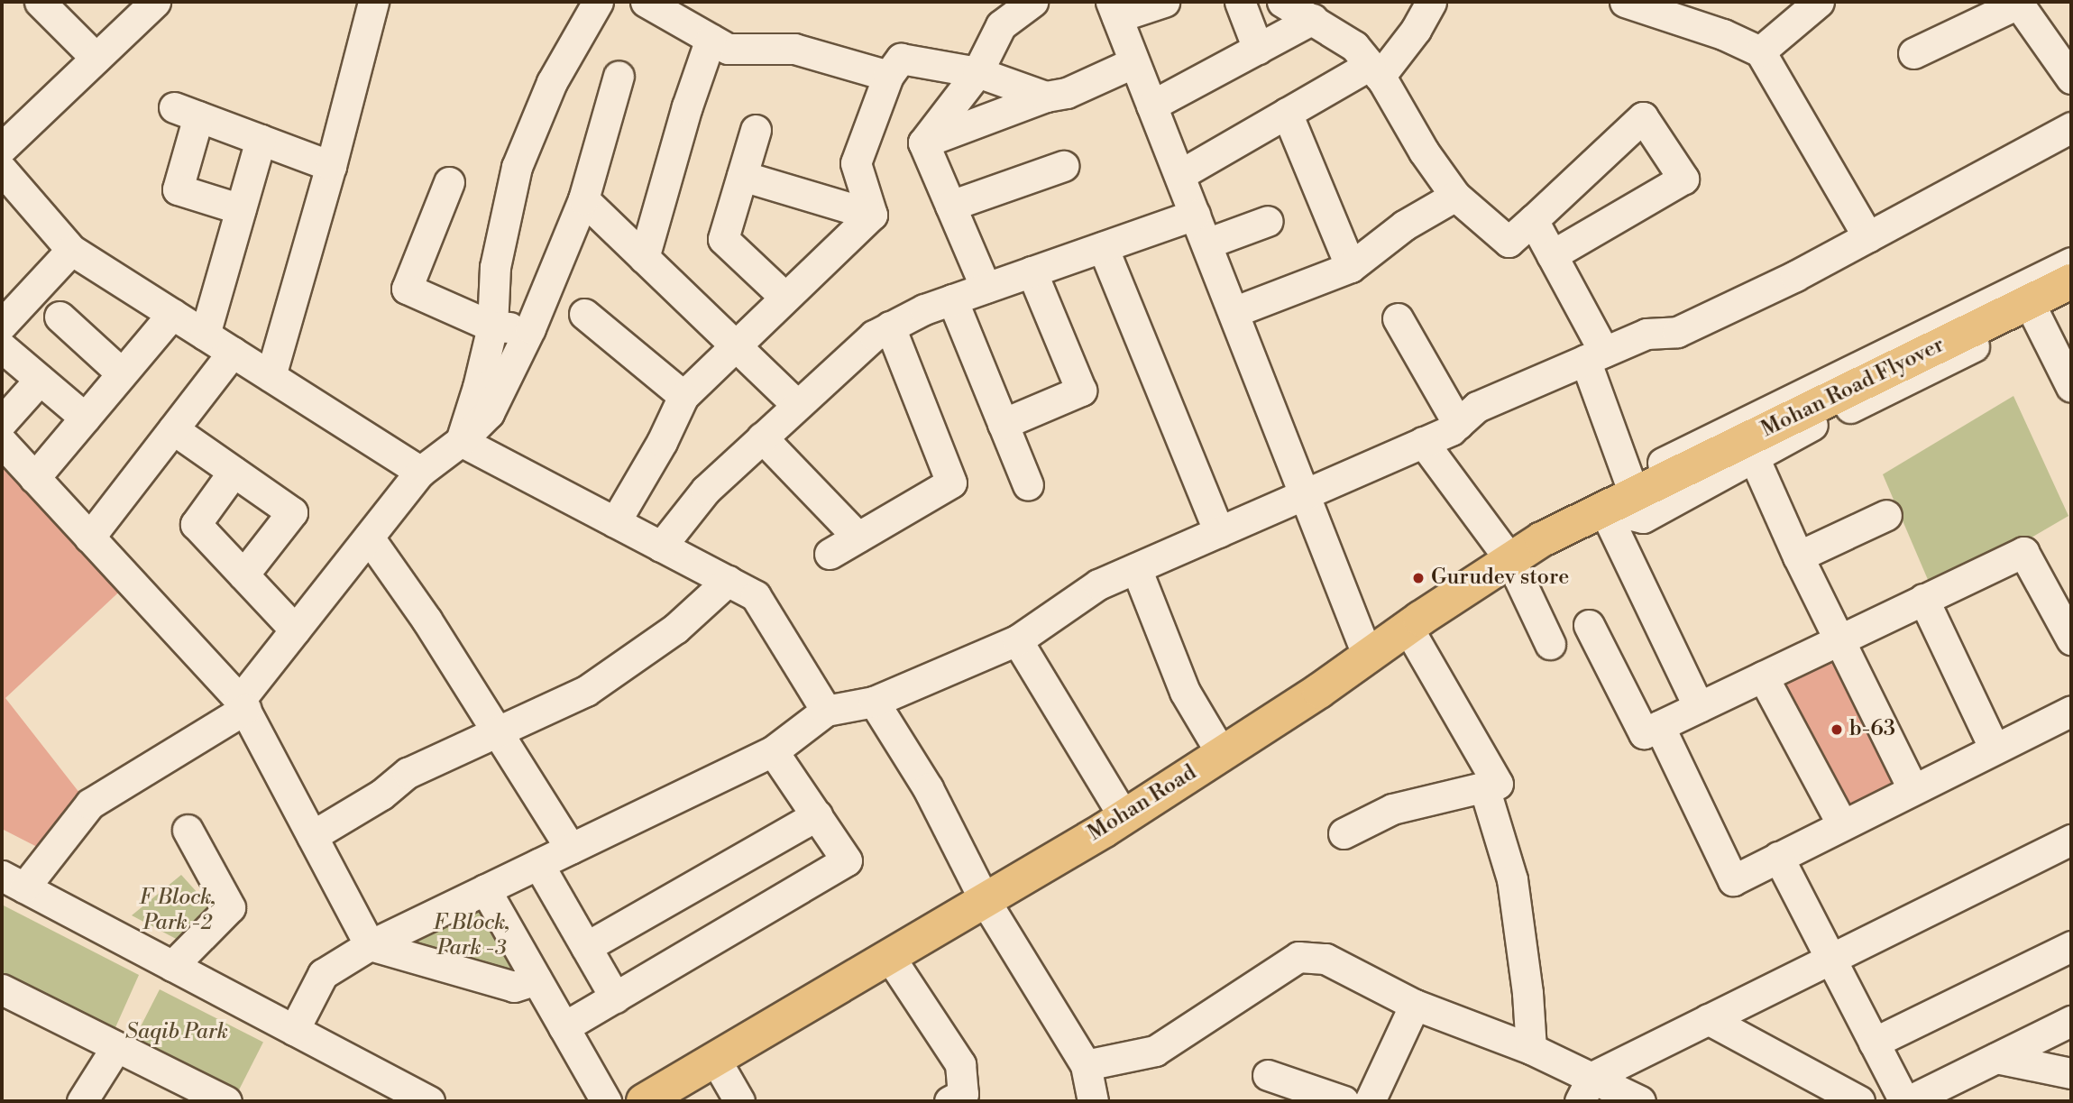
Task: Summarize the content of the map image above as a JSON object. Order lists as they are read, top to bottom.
{
  "streets": {
    "main road": ["Mohan Road Flyover", "Mohan Road"]
  },
  "crossings": [
    ["Mohan Road Flyover", "Mohan Road"]
  ],
  "parks": ["F Block, Park -2", "F Block, Park -3", "Saqib Park"],
  "places": ["Gurudev store", "b-63"]
}
